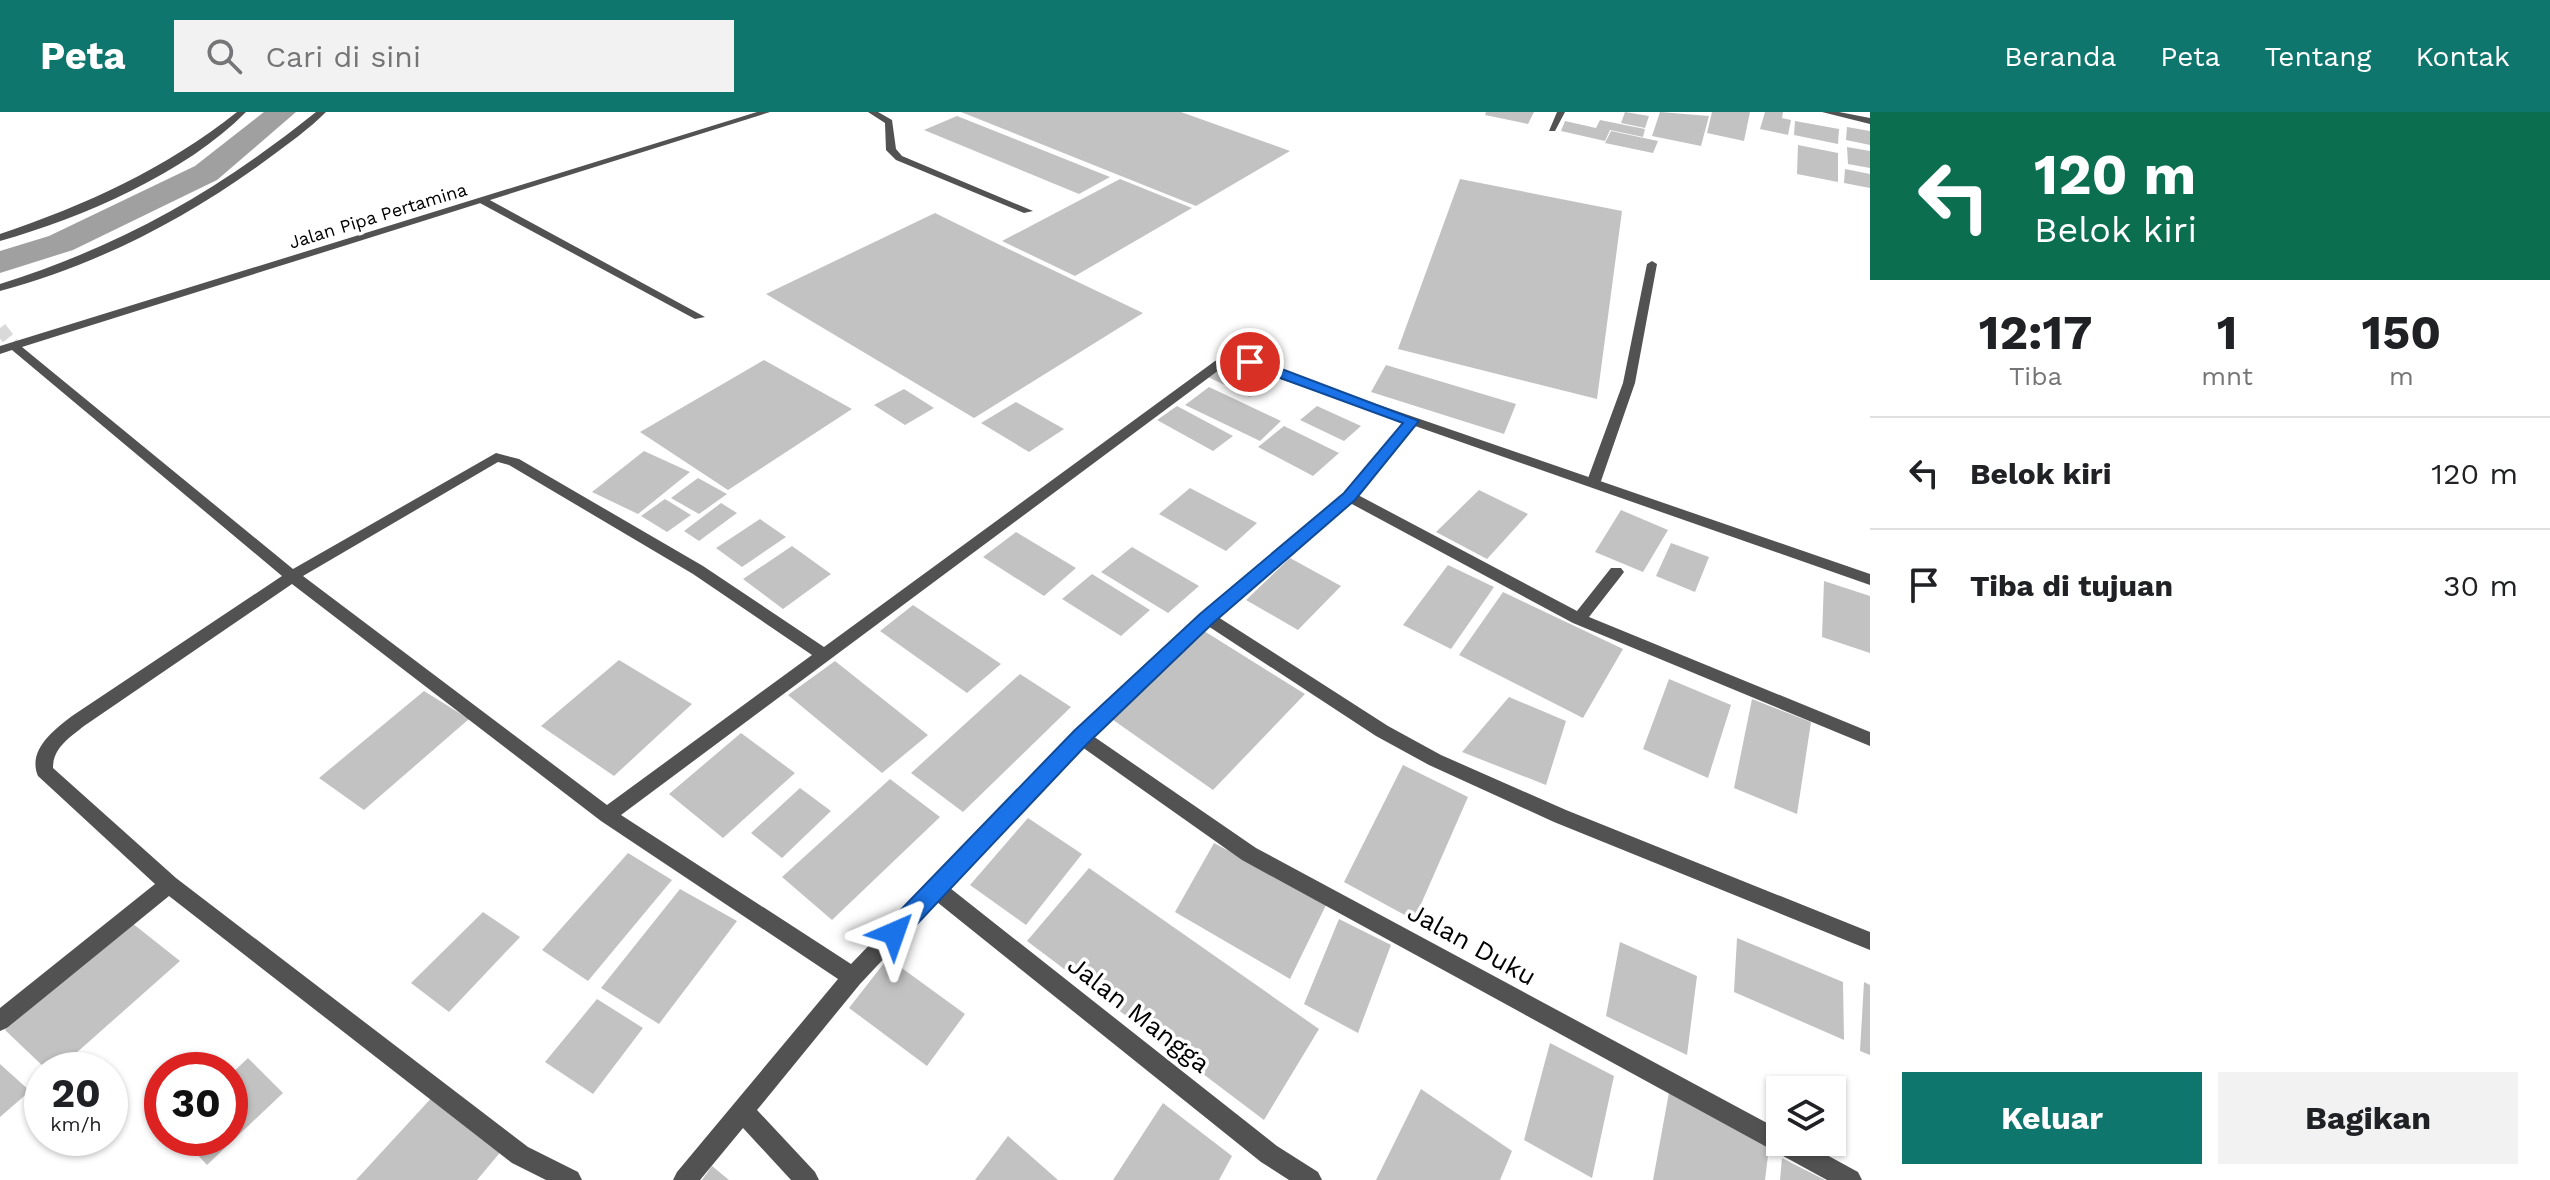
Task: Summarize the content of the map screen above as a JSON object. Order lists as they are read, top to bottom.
{
  "streets": {
    "street": ["Jalan Pipa Pertamina", "Jalan Duku", "Jalan Mangga"]
  },
  "page": {
    "header": "Peta",
    "search": "Cari di sini",
    "nav": [
      "Beranda",
      "Peta",
      "Tentang",
      "Kontak"
    ],
    "turn": ["120 m", "Belok kiri"],
    "eta": [
      "12:17",
      "Tiba",
      "1",
      "mnt",
      "150",
      "m"
    ],
    "list": [
      {
        "name": "Belok kiri",
        "value": "120 m"
      },
      {
        "name": "Tiba di tujuan",
        "value": "30 m"
      }
    ],
    "speed": "20 km/h",
    "limit": "30",
    "buttons": ["Keluar", "Bagikan"]
  }
}
